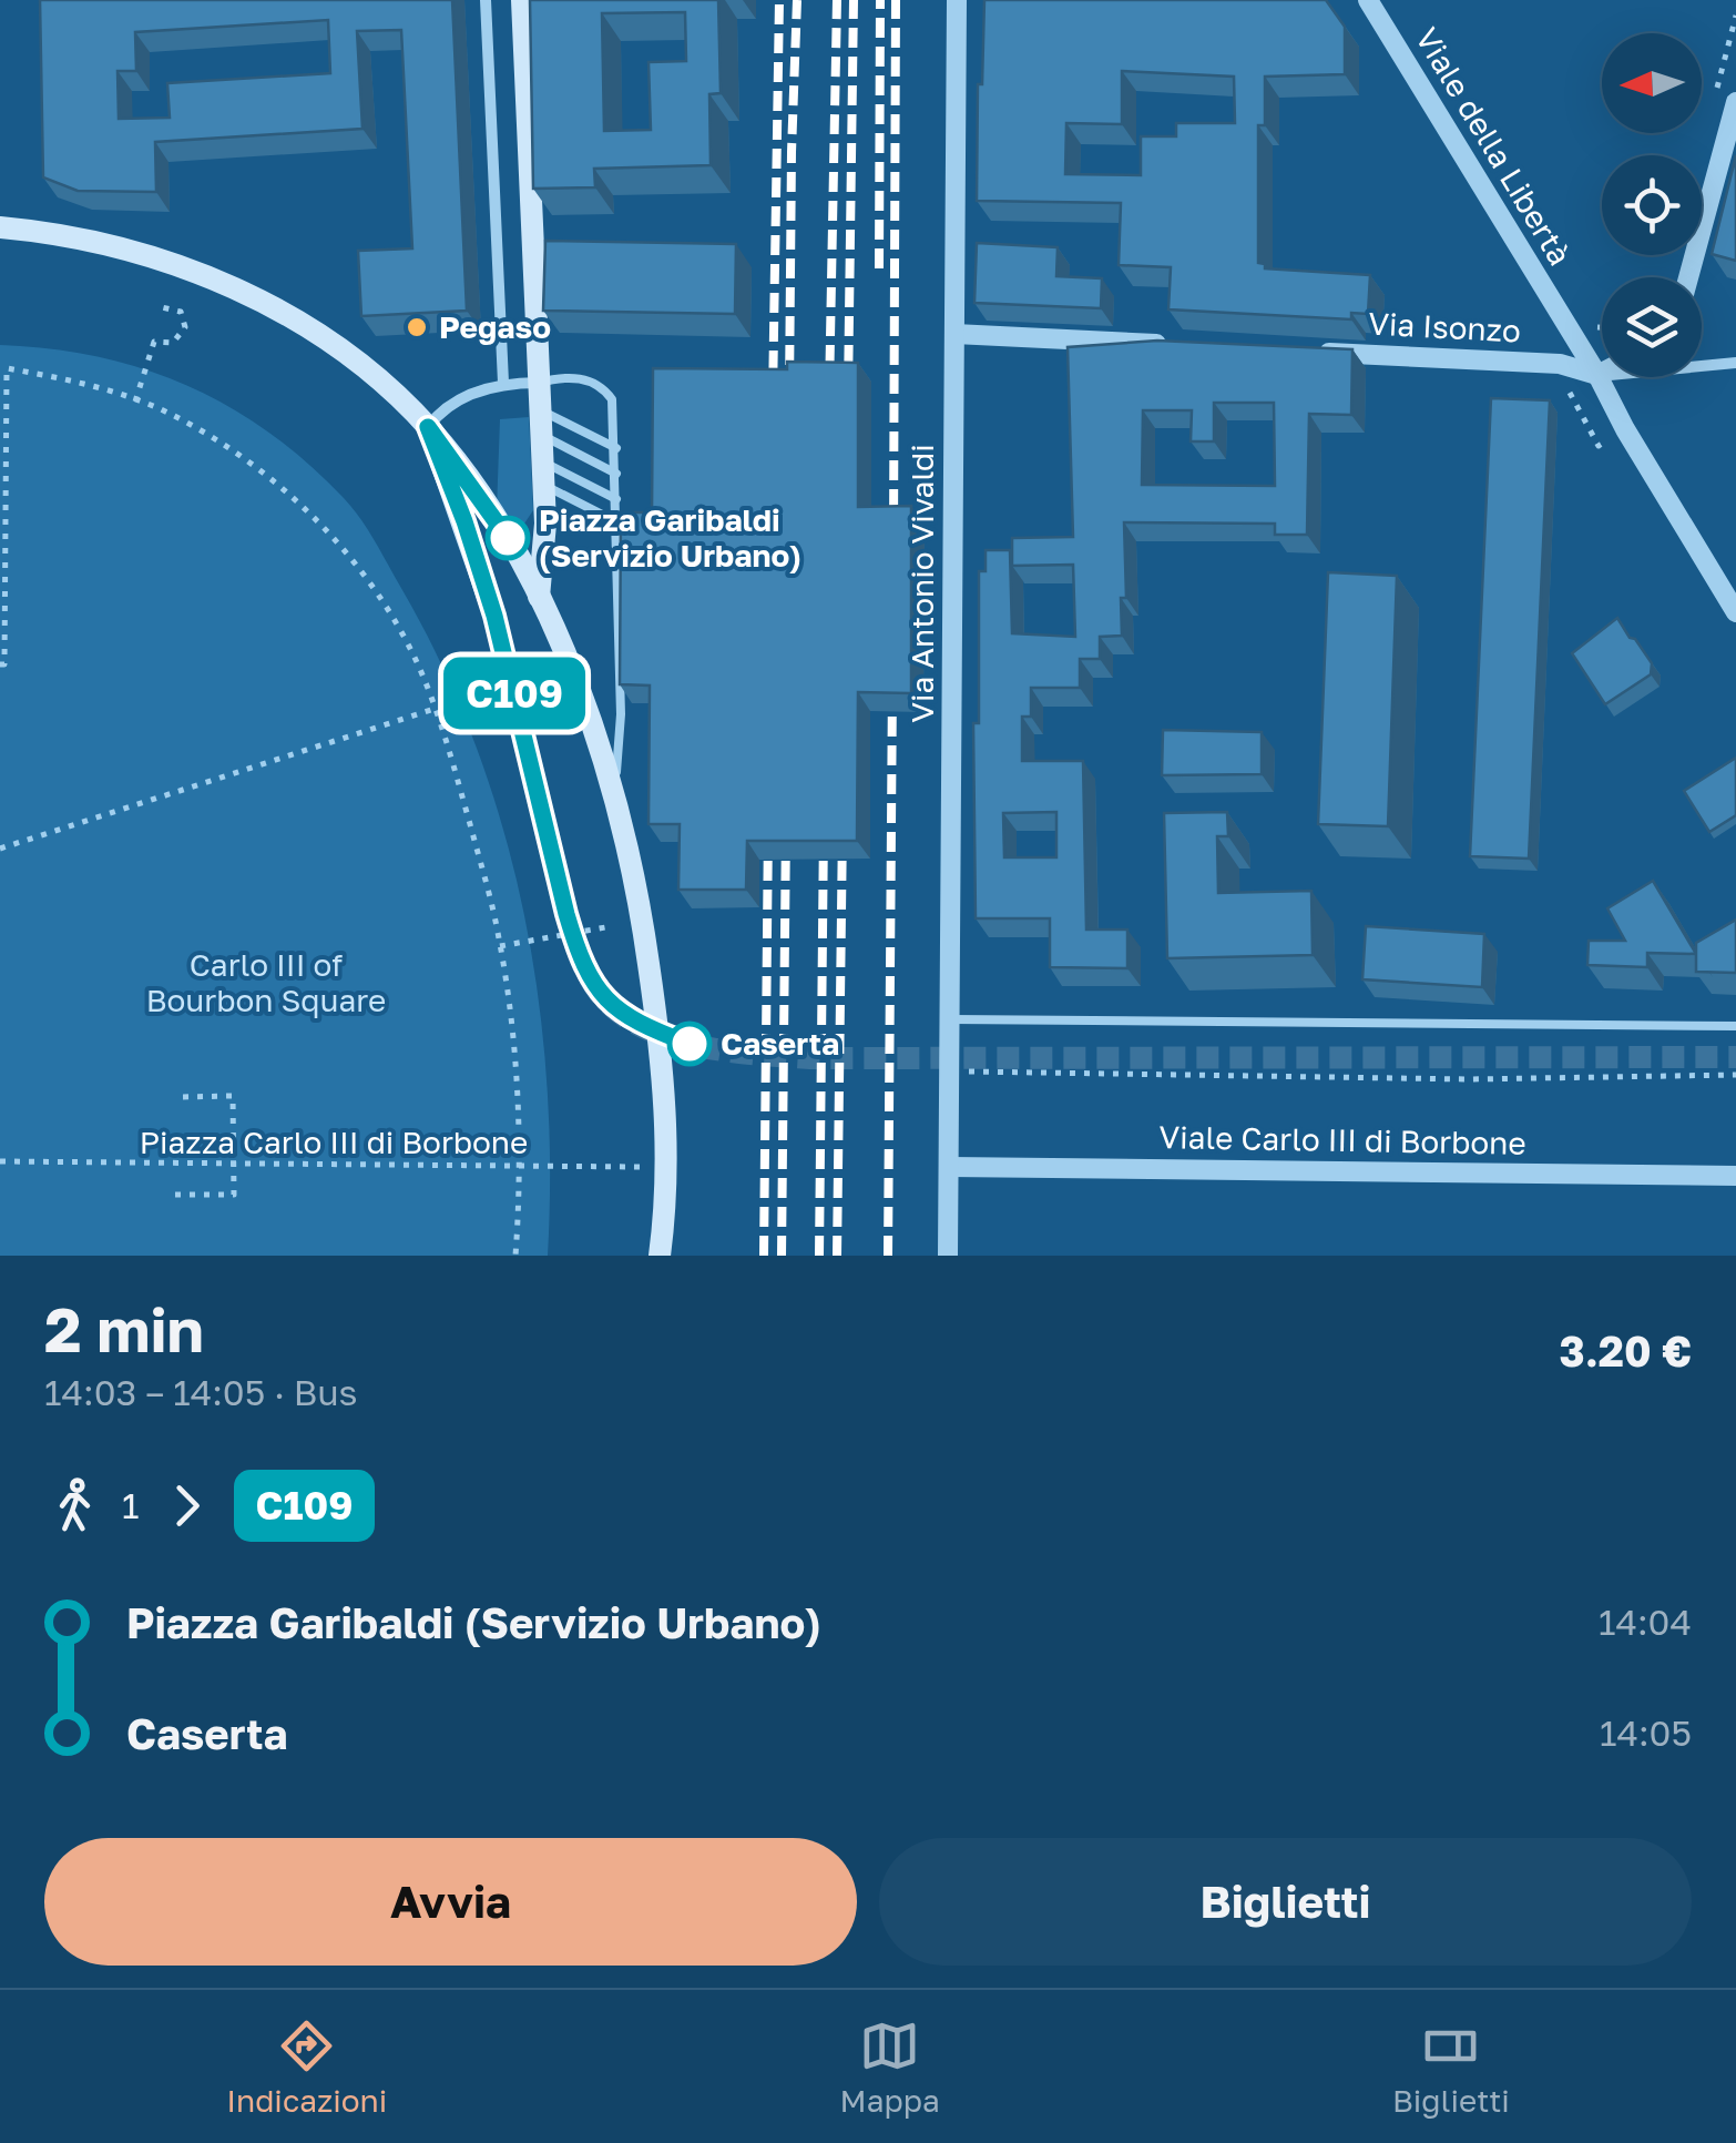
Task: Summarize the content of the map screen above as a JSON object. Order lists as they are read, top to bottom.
{
  "streets": {
    "street": [
      "Viale della Libertà",
      "Via Isonzo",
      "Via Antonio Vivaldi",
      "Viale Carlo III di Borbone"
    ],
    "path": ["Piazza Carlo III di Borbone"]
  },
  "crossings": [
    ["Viale della Libertà", "Via Isonzo"],
    ["Via Antonio Vivaldi", "Viale Carlo III di Borbone"]
  ],
  "parks": ["Carlo III of Bourbon Square"],
  "places": ["Pegaso", "Piazza Garibaldi (Servizio Urbano)", "Caserta"],
  "lines": ["bus line C109"],
  "north": "left",
  "page": {
    "on_map": "C109",
    "heading": ["2 min", "14:03 – 14:05 · Bus", "3.20 €"],
    "legs": ["1", "C109"],
    "list": [
      {
        "name": "Piazza Garibaldi (Servizio Urbano)",
        "value": "14:04"
      },
      {
        "name": "Caserta",
        "value": "14:05"
      }
    ],
    "buttons": ["Avvia", "Biglietti"],
    "tabs": ["Indicazioni", "Mappa", "Biglietti"]
  }
}
